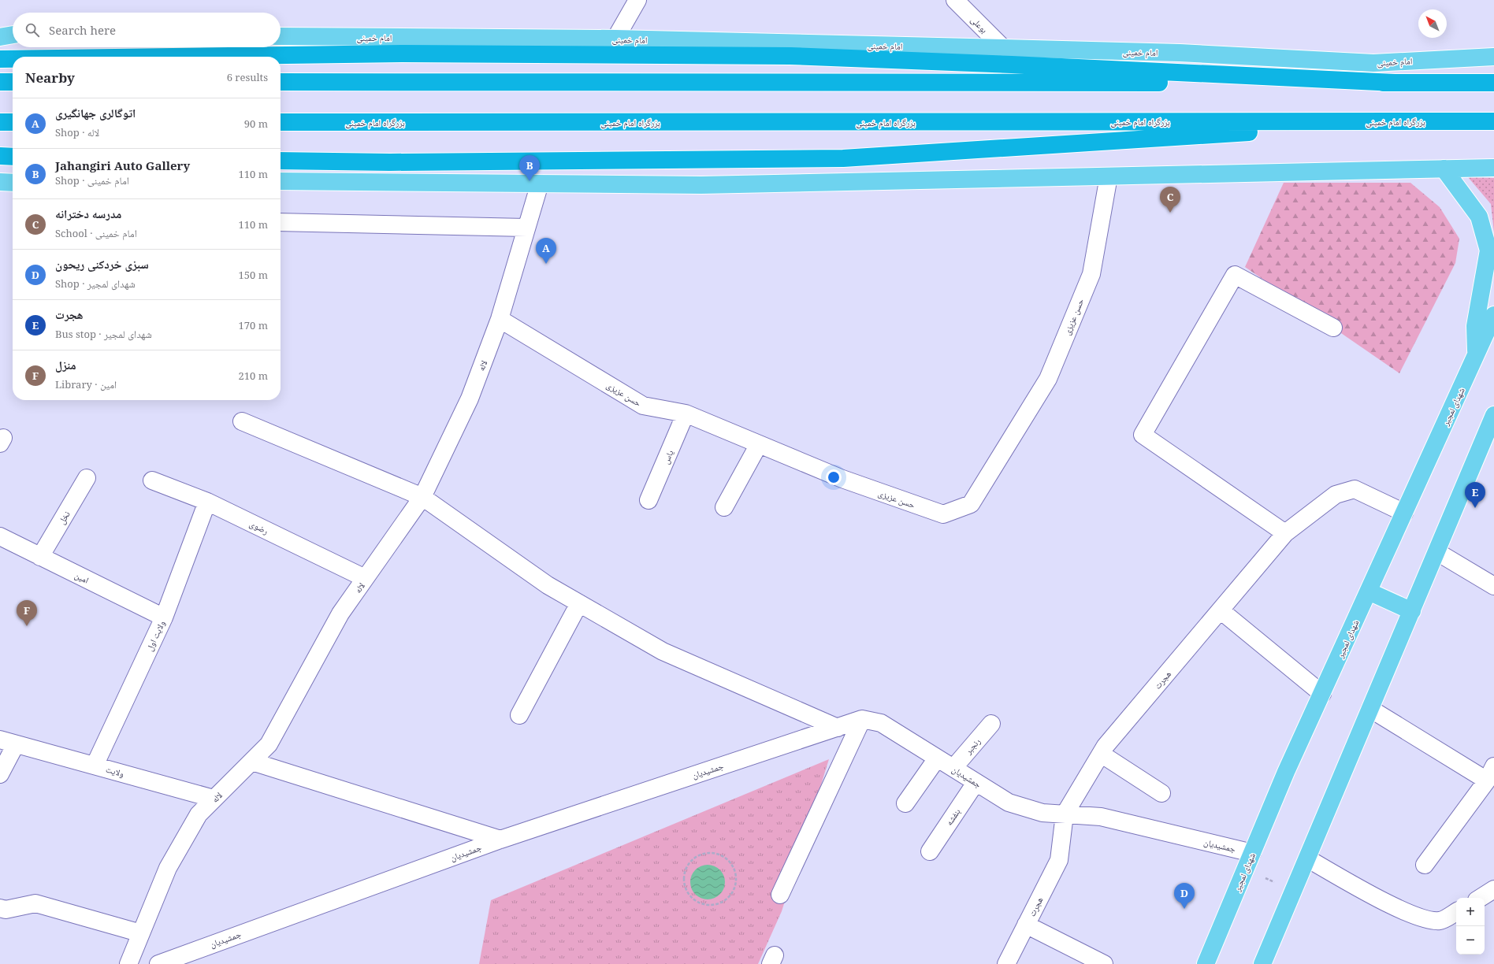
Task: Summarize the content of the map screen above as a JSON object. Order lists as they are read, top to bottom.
{
  "streets": {
    "highway": ["بزرگراه امام خمینی"],
    "main road": ["امام خمینی", "شهدای لمجیر"],
    "street": [
      "بوعلی",
      "حسن عزیزی",
      "لاله",
      "یاس",
      "نخل",
      "رضوی",
      "امین",
      "ولایت اول",
      "هجرت",
      "رنجبر",
      "جمشیدیان",
      "ولایت",
      "بنفشه"
    ]
  },
  "crossings": [
    ["بوعلی", "امام خمینی"],
    ["حسن عزیزی", "لاله"],
    ["حسن عزیزی", "یاس"],
    ["لاله", "رضوی"],
    ["لاله", "ولایت"],
    ["شهدای لمجیر", "هجرت"],
    ["شهدای لمجیر", "جمشیدیان"],
    ["نخل", "امین"],
    ["رضوی", "ولایت اول"],
    ["امین", "ولایت اول"],
    ["ولایت اول", "ولایت"],
    ["هجرت", "جمشیدیان"],
    ["رنجبر", "جمشیدیان"],
    ["جمشیدیان", "بنفشه"]
  ],
  "north": "top left",
  "page": {
    "search": "Search here",
    "heading": ["Nearby", "6 results"],
    "list": [
      {
        "mark": "A",
        "name": "اتوگالری جهانگیری",
        "note": "Shop · لاله",
        "value": "90 m"
      },
      {
        "mark": "B",
        "name": "Jahangiri Auto Gallery",
        "note": "Shop · امام خمینی",
        "value": "110 m"
      },
      {
        "mark": "C",
        "name": "مدرسه دخترانه",
        "note": "School · امام خمینی",
        "value": "110 m"
      },
      {
        "mark": "D",
        "name": "سبزی خردکنی ریحون",
        "note": "Shop · شهدای لمجیر",
        "value": "150 m"
      },
      {
        "mark": "E",
        "name": "هجرت",
        "note": "Bus stop · شهدای لمجیر",
        "value": "170 m"
      },
      {
        "mark": "F",
        "name": "منزل",
        "note": "Library · امین",
        "value": "210 m"
      }
    ],
    "pins": [
      "B",
      "C",
      "A",
      "E",
      "F",
      "D"
    ],
    "map_buttons": ["+", "−"]
  }
}
